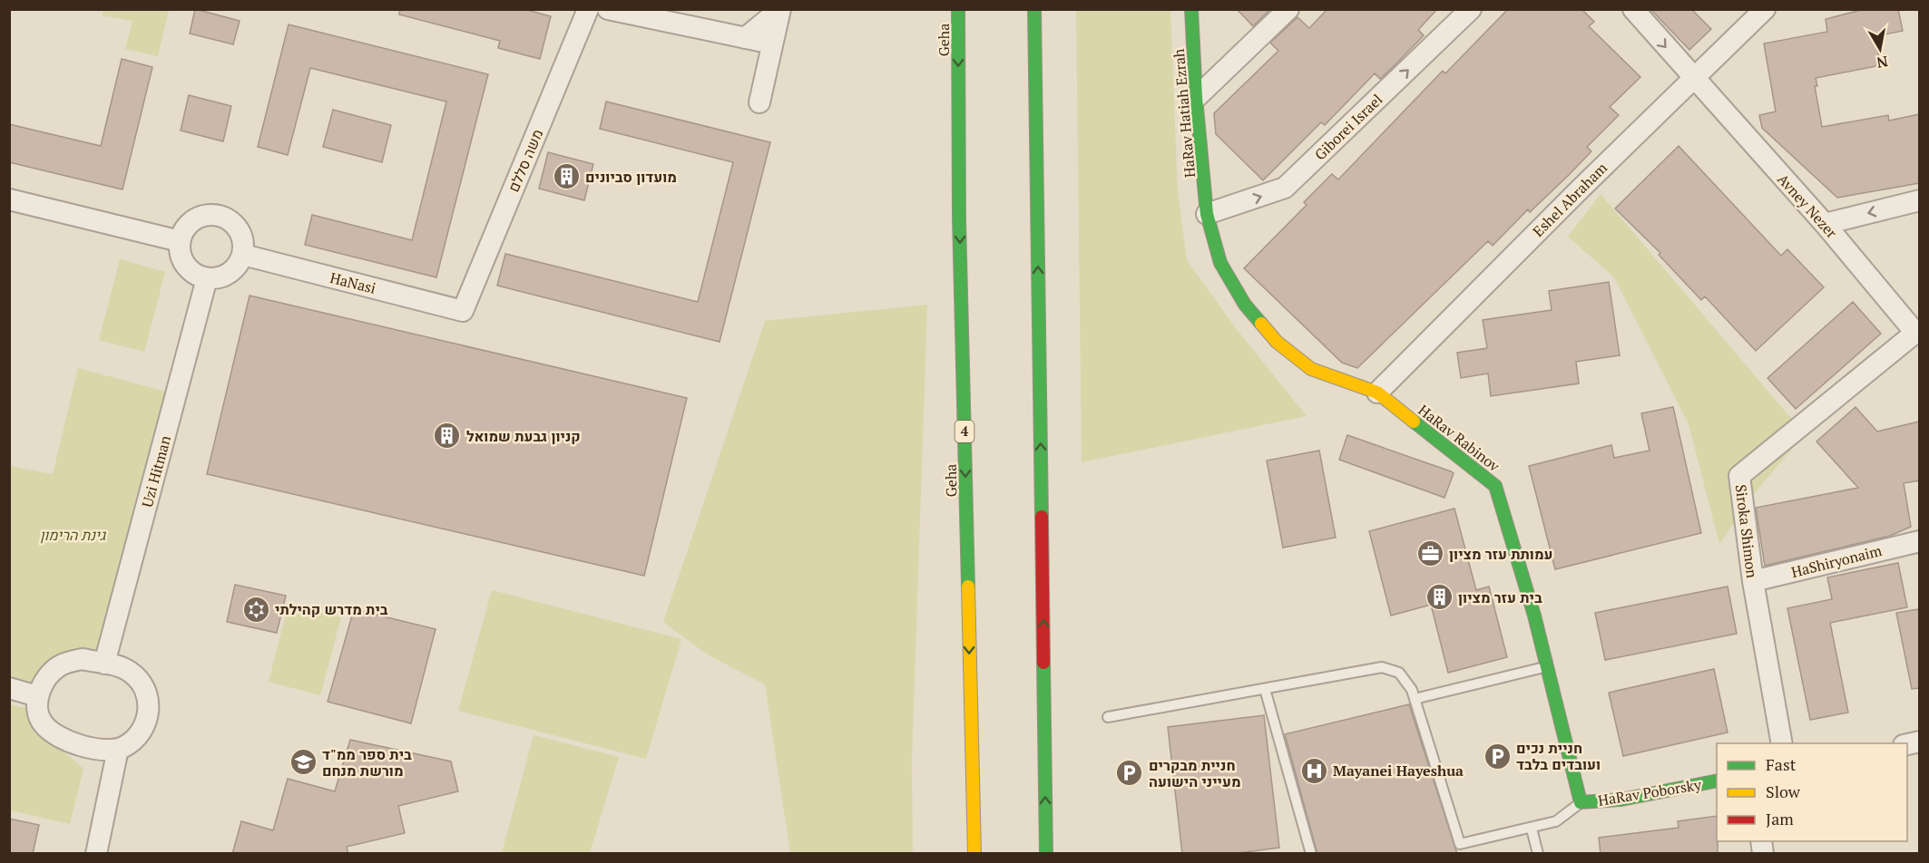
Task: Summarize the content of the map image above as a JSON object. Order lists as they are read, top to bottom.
{
  "streets": {
    "main road": [
      "Geha",
      "HaRav Hatiah Ezrah",
      "4",
      "HaRav Rabinov",
      "HaRav Poborsky"
    ],
    "street": [
      "Giborei Israel",
      "משה סללם",
      "Eshel Abraham",
      "Avney Nezer",
      "HaNasi",
      "Uzi Hitman",
      "Siroka Shimon",
      "HaShiryonaim"
    ]
  },
  "crossings": [
    ["HaRav Hatiah Ezrah", "Giborei Israel"],
    ["HaRav Hatiah Ezrah", "HaRav Rabinov"],
    ["Giborei Israel", "HaRav Rabinov"],
    ["משה סללם", "HaNasi"],
    ["Eshel Abraham", "Avney Nezer"],
    ["Eshel Abraham", "HaRav Rabinov"],
    ["Avney Nezer", "Siroka Shimon"],
    ["HaNasi", "Uzi Hitman"],
    ["HaRav Rabinov", "HaRav Poborsky"],
    ["Siroka Shimon", "HaShiryonaim"]
  ],
  "parks": ["גינת הרימון"],
  "places": {
    "building": ["מועדון סביונים", "קניון גבעת שמואל", "בית עזר מציון"],
    "office": ["עמותת עזר מציון"],
    "synagogue": ["בית מדרש קהילתי"],
    "parking": ["חניית נכים ועובדים בלבד", "חניית מבקרים מעייני הישועה"],
    "school or university": ["בית ספר ממ\"ד מורשת מנחם"],
    "hospital": ["Mayanei Hayeshua"]
  },
  "legend": ["Fast", "Slow", "Jam"],
  "north": "bottom"
}
